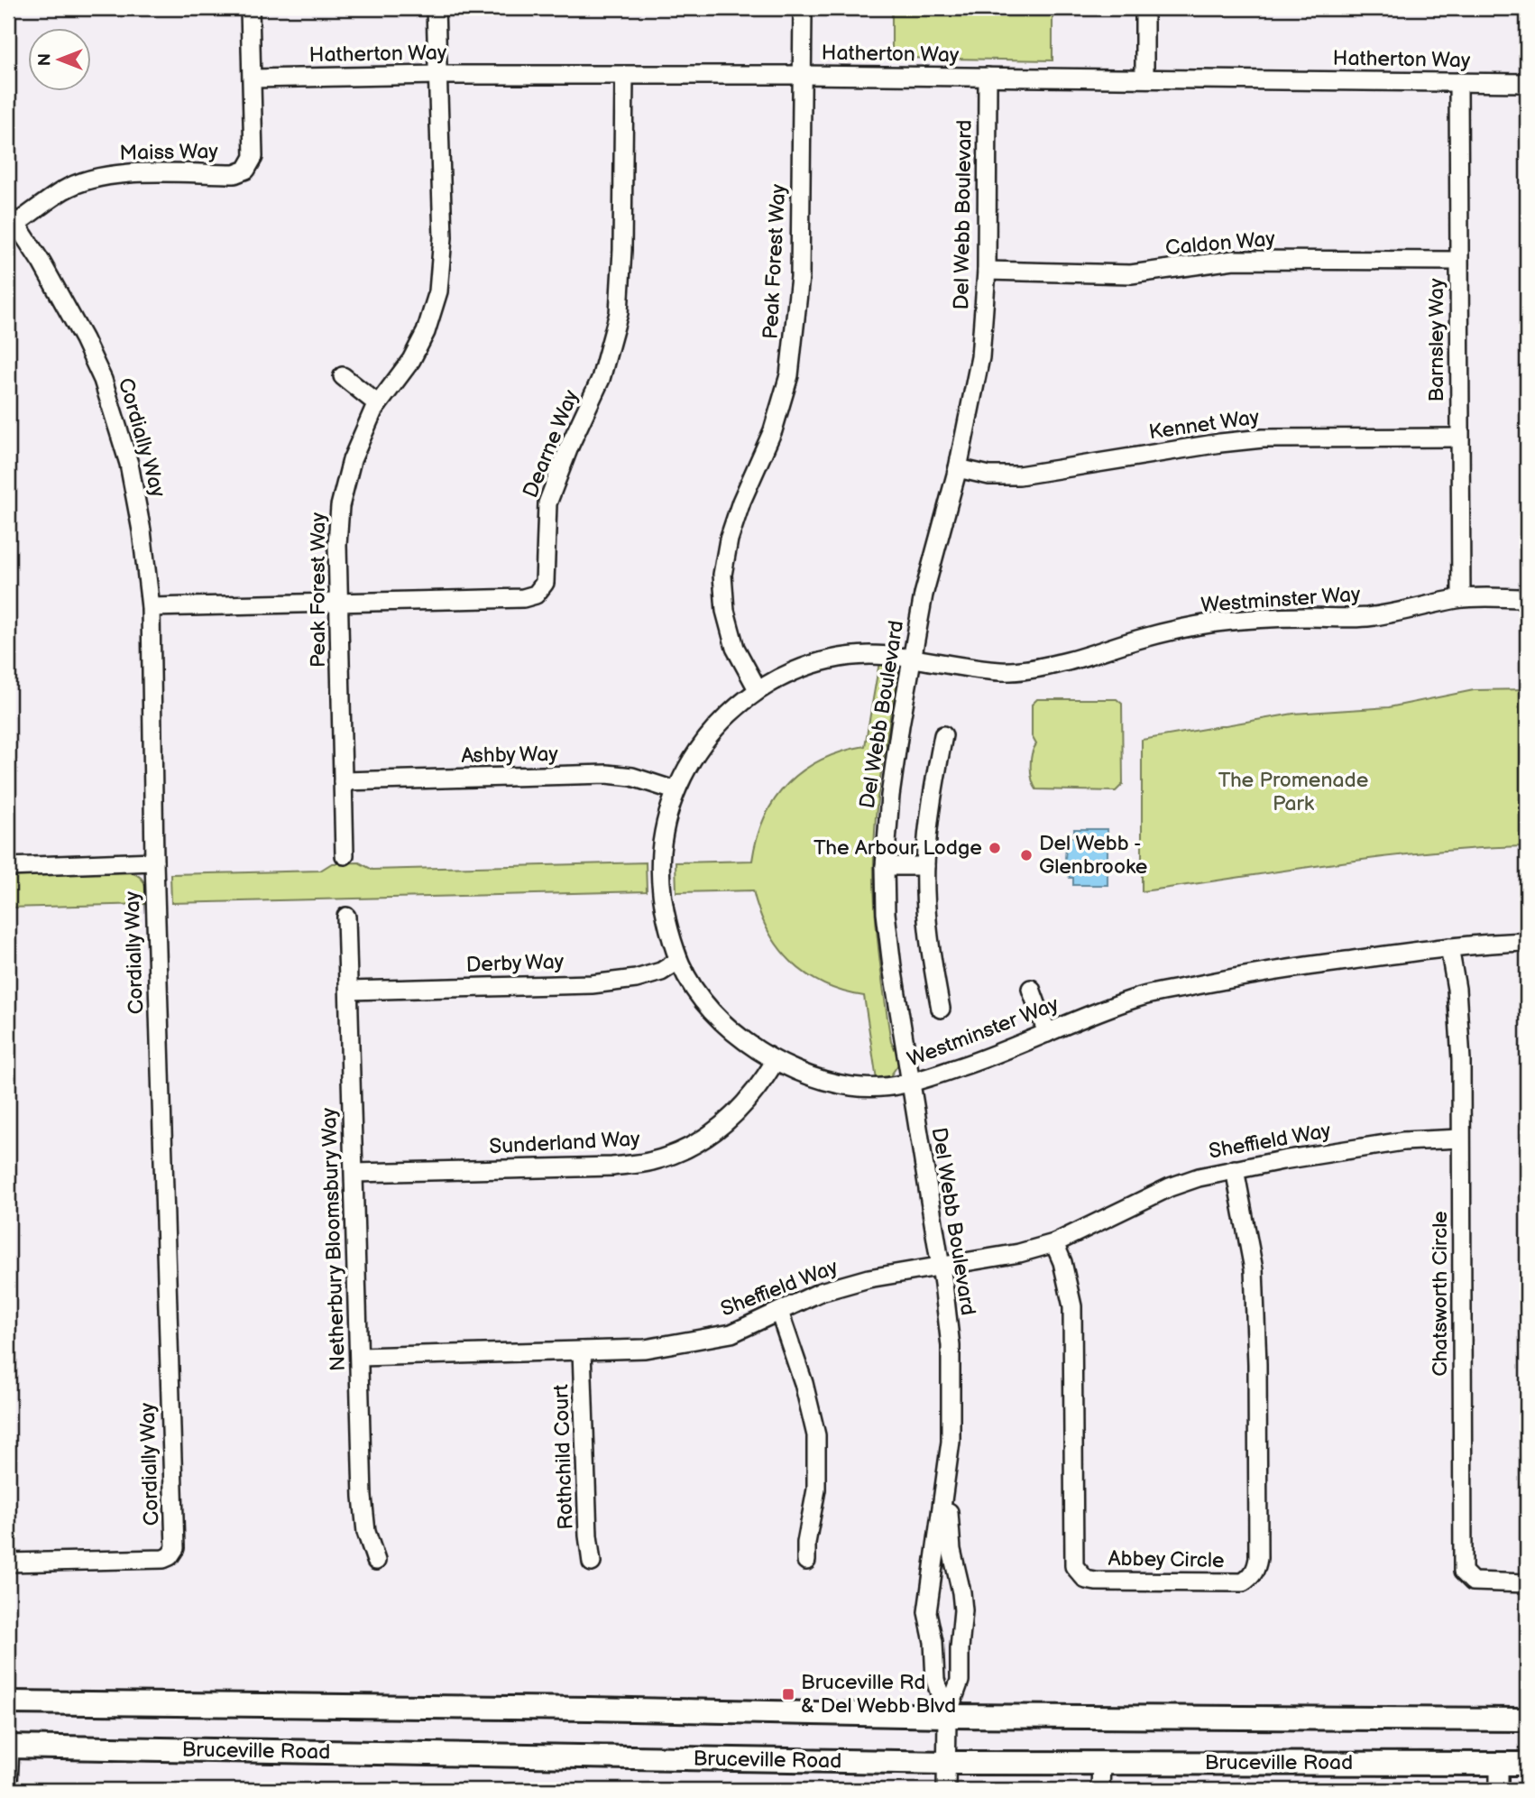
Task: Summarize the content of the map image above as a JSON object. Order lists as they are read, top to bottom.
{
  "streets": {
    "main road": ["Bruceville Road"],
    "street": [
      "Hatherton Way",
      "Maiss Way",
      "Del Webb Boulevard",
      "Caldon Way",
      "Peak Forest Way",
      "Barnsley Way",
      "Kennet Way",
      "Cordially Way",
      "Dearne Way",
      "Westminster Way",
      "Ashby Way",
      "Derby Way",
      "Sheffield Way",
      "Sunderland Way",
      "Netherbury Bloomsbury Way",
      "Chatsworth Circle",
      "Rothchild Court",
      "Abbey Circle"
    ]
  },
  "crossings": [
    ["Hatherton Way", "Maiss Way"],
    ["Hatherton Way", "Del Webb Boulevard"],
    ["Hatherton Way", "Peak Forest Way"],
    ["Hatherton Way", "Barnsley Way"],
    ["Hatherton Way", "Dearne Way"],
    ["Maiss Way", "Cordially Way"],
    ["Del Webb Boulevard", "Caldon Way"],
    ["Del Webb Boulevard", "Kennet Way"],
    ["Del Webb Boulevard", "Westminster Way"],
    ["Del Webb Boulevard", "Sheffield Way"],
    ["Del Webb Boulevard", "Bruceville Road"],
    ["Caldon Way", "Barnsley Way"],
    ["Peak Forest Way", "Dearne Way"],
    ["Peak Forest Way", "Westminster Way"],
    ["Peak Forest Way", "Ashby Way"],
    ["Barnsley Way", "Kennet Way"],
    ["Barnsley Way", "Westminster Way"],
    ["Cordially Way", "Dearne Way"],
    ["Westminster Way", "Ashby Way"],
    ["Westminster Way", "Derby Way"],
    ["Westminster Way", "Sunderland Way"],
    ["Westminster Way", "Chatsworth Circle"],
    ["Derby Way", "Netherbury Bloomsbury Way"],
    ["Sheffield Way", "Netherbury Bloomsbury Way"],
    ["Sheffield Way", "Chatsworth Circle"],
    ["Sheffield Way", "Rothchild Court"],
    ["Sheffield Way", "Abbey Circle"],
    ["Sunderland Way", "Netherbury Bloomsbury Way"]
  ],
  "parks": ["The Promenade Park"],
  "places": {
    "other": ["The Arbour Lodge", "Del Webb - Glenbrooke"],
    "transit": ["Bruceville Rd & Del Webb Blvd"]
  },
  "north": "left"
}
